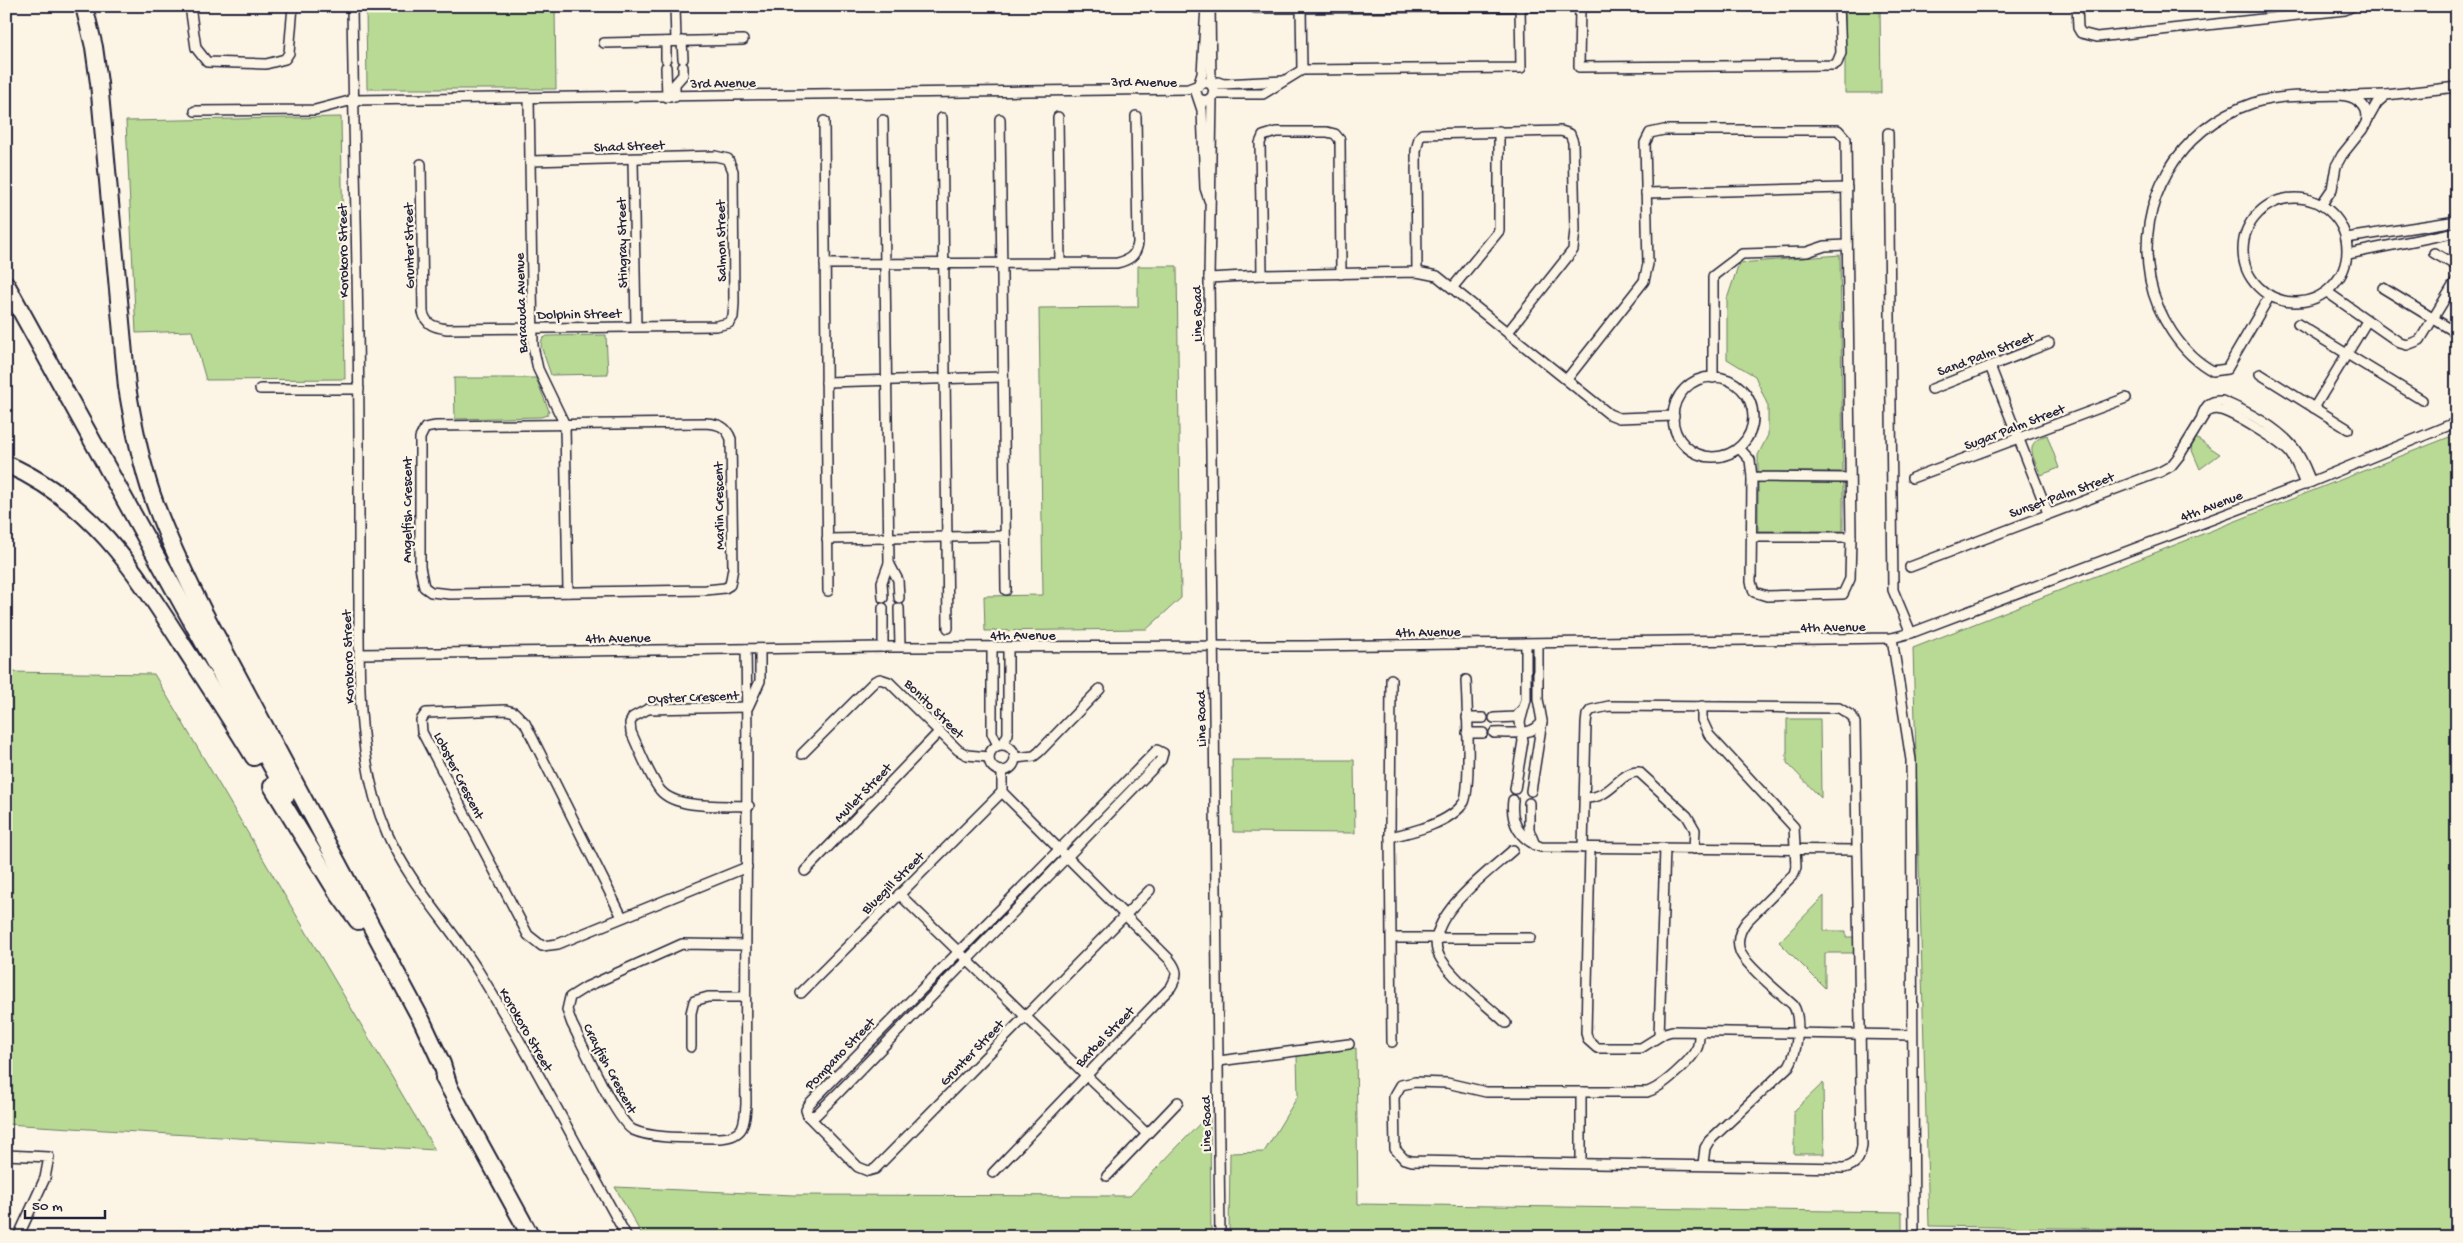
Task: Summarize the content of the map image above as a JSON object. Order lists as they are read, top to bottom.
{
  "streets": {
    "street": [
      "3rd Avenue",
      "Shad Street",
      "Salmon Street",
      "Stingray Street",
      "Grunter Street",
      "Korokoro Street",
      "Baracuda Avenue",
      "Dolphin Street",
      "Line Road",
      "Sand Palm Street",
      "Sugar Palm Street",
      "Sunset Palm Street",
      "4th Avenue",
      "Marlin Crescent",
      "Angelfish Crescent",
      "Oyster Crescent",
      "Bonito Street",
      "Lobster Crescent",
      "Mullet Street",
      "Bluegill Street",
      "Barbel Street",
      "Pompano Street",
      "Crayfish Crescent"
    ]
  },
  "crossings": [
    ["3rd Avenue", "Korokoro Street"],
    ["3rd Avenue", "Baracuda Avenue"],
    ["3rd Avenue", "Line Road"],
    ["Shad Street", "Salmon Street"],
    ["Shad Street", "Stingray Street"],
    ["Shad Street", "Baracuda Avenue"],
    ["Salmon Street", "Dolphin Street"],
    ["Stingray Street", "Dolphin Street"],
    ["Grunter Street", "Dolphin Street"],
    ["Grunter Street", "Barbel Street"],
    ["Grunter Street", "Pompano Street"],
    ["Korokoro Street", "4th Avenue"],
    ["Baracuda Avenue", "Dolphin Street"],
    ["Baracuda Avenue", "Marlin Crescent"],
    ["Baracuda Avenue", "Angelfish Crescent"],
    ["Line Road", "4th Avenue"],
    ["Sunset Palm Street", "4th Avenue"],
    ["4th Avenue", "Oyster Crescent"],
    ["4th Avenue", "Crayfish Crescent"],
    ["Marlin Crescent", "Angelfish Crescent"],
    ["Oyster Crescent", "Crayfish Crescent"],
    ["Bonito Street", "Mullet Street"],
    ["Lobster Crescent", "Crayfish Crescent"]
  ],
  "scale_bar": "50 m"
}
